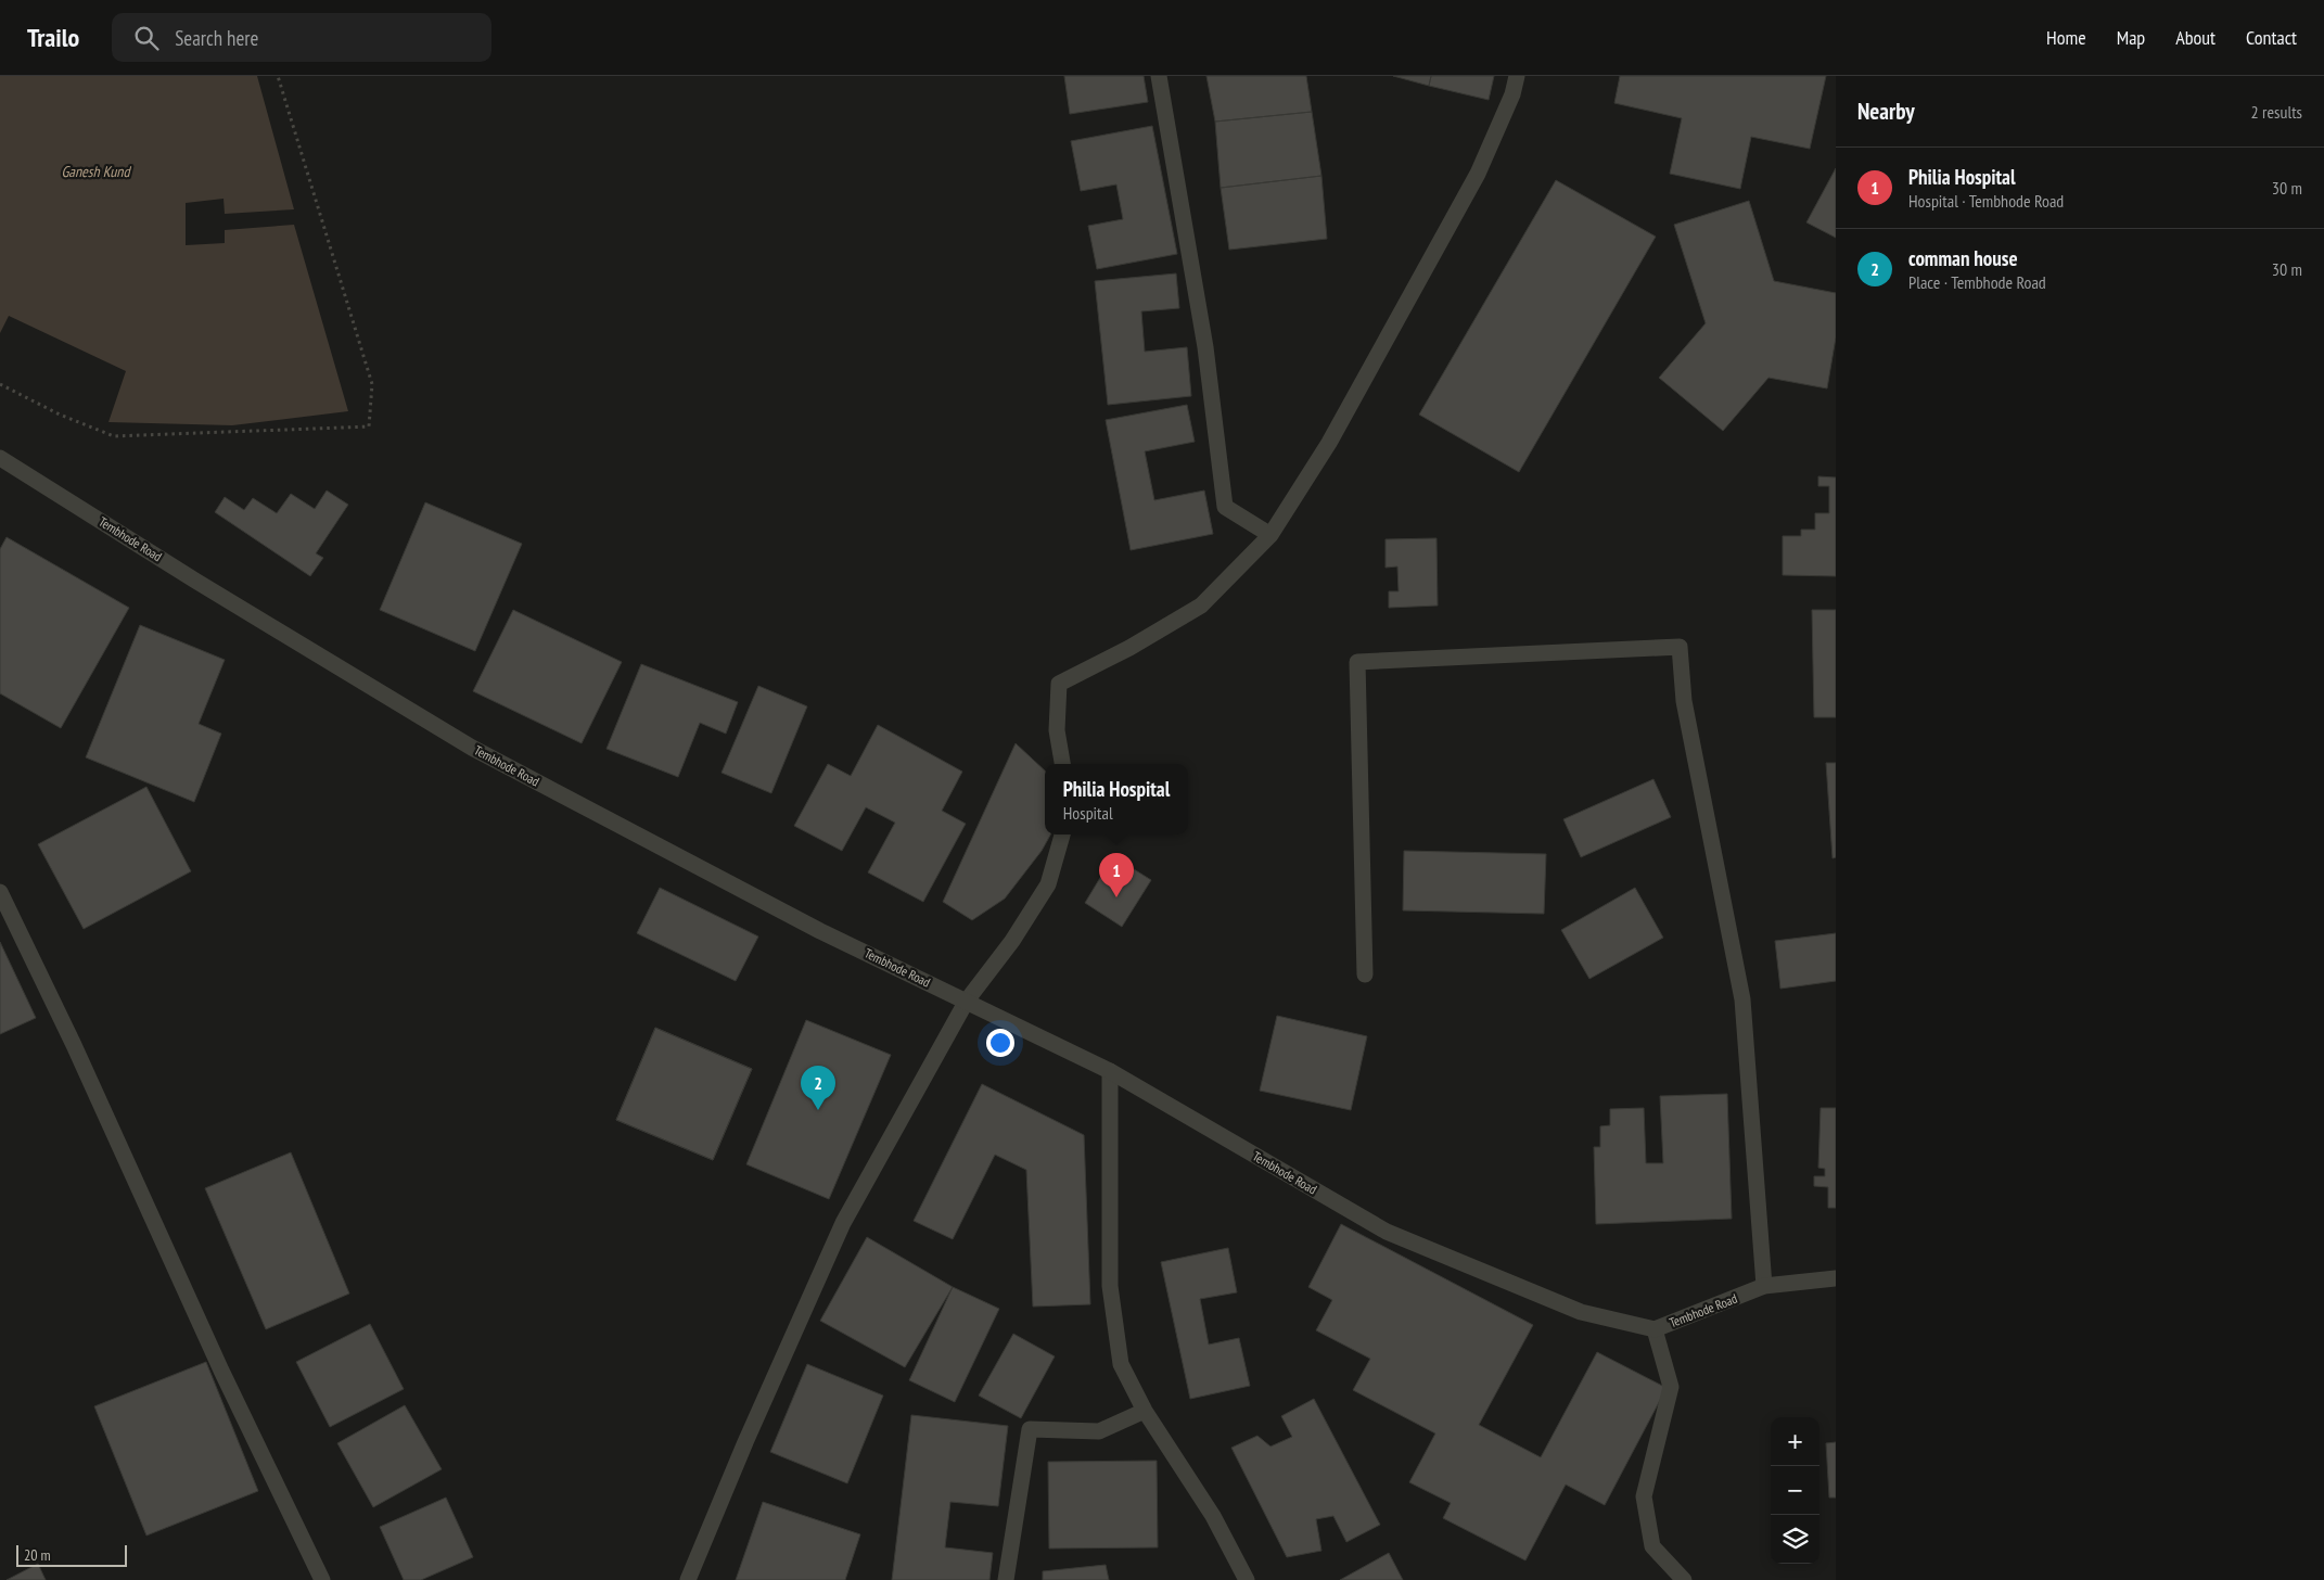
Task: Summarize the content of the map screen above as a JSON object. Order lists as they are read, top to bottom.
{
  "streets": {
    "street": ["Tembhode Road"]
  },
  "water": ["Ganesh Kund"],
  "scale_bar": "20 m",
  "page": {
    "header": "Trailo",
    "search": "Search here",
    "nav": [
      "Home",
      "Map",
      "About",
      "Contact"
    ],
    "heading": ["Nearby", "2 results"],
    "list": [
      {
        "mark": "1",
        "name": "Philia Hospital",
        "note": "Hospital · Tembhode Road",
        "value": "30 m"
      },
      {
        "mark": "2",
        "name": "comman house",
        "note": "Place · Tembhode Road",
        "value": "30 m"
      }
    ],
    "popup": ["Philia Hospital", "Hospital"],
    "pins": ["1", "2"],
    "map_buttons": ["+", "−"],
    "scale": "20 m"
  }
}
